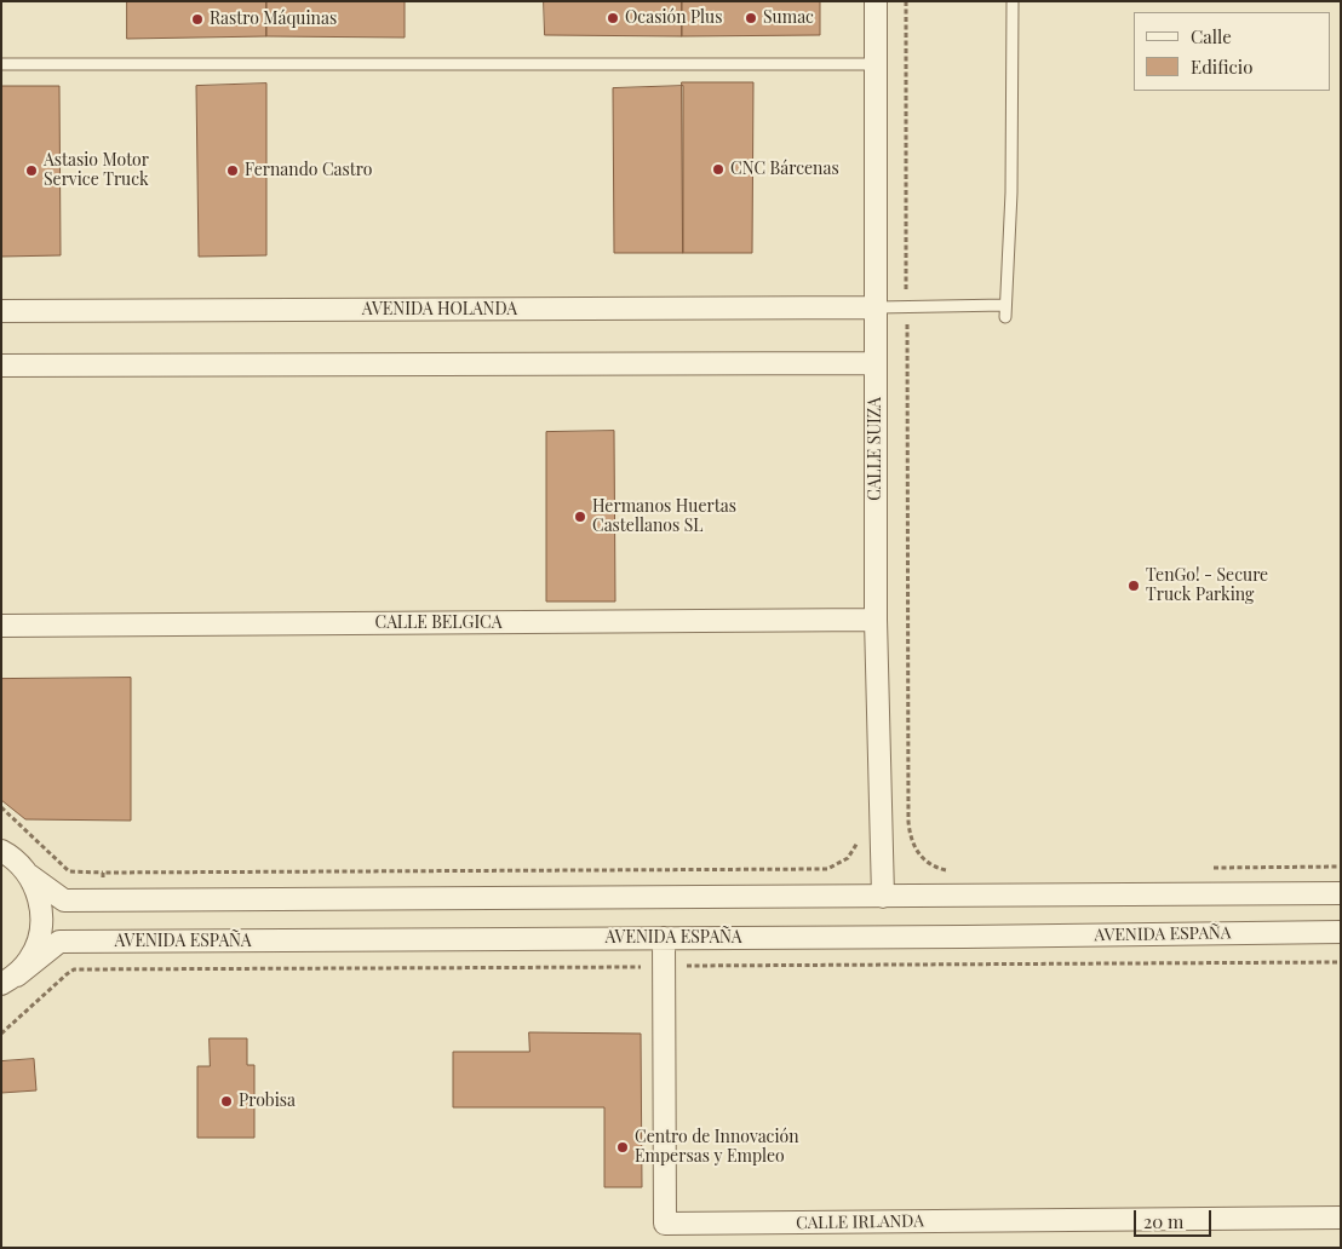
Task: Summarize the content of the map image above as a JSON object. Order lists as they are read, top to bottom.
{
  "streets": {
    "street": [
      "AVENIDA HOLANDA",
      "CALLE SUIZA",
      "CALLE BELGICA",
      "AVENIDA ESPAÑA",
      "CALLE IRLANDA"
    ]
  },
  "crossings": [
    ["AVENIDA HOLANDA", "CALLE SUIZA"],
    ["CALLE SUIZA", "CALLE BELGICA"],
    ["AVENIDA ESPAÑA", "CALLE IRLANDA"]
  ],
  "places": [
    "Ocasión Plus",
    "Sumac",
    "Rastro Máquinas",
    "CNC Bárcenas",
    "Astasio Motor Service Truck",
    "Fernando Castro",
    "Hermanos Huertas Castellanos SL",
    "TenGo! - Secure Truck Parking",
    "Probisa",
    "Centro de Innovación Empersas y Empleo"
  ],
  "legend": ["Calle", "Edificio"],
  "scale_bar": "20 m"
}
